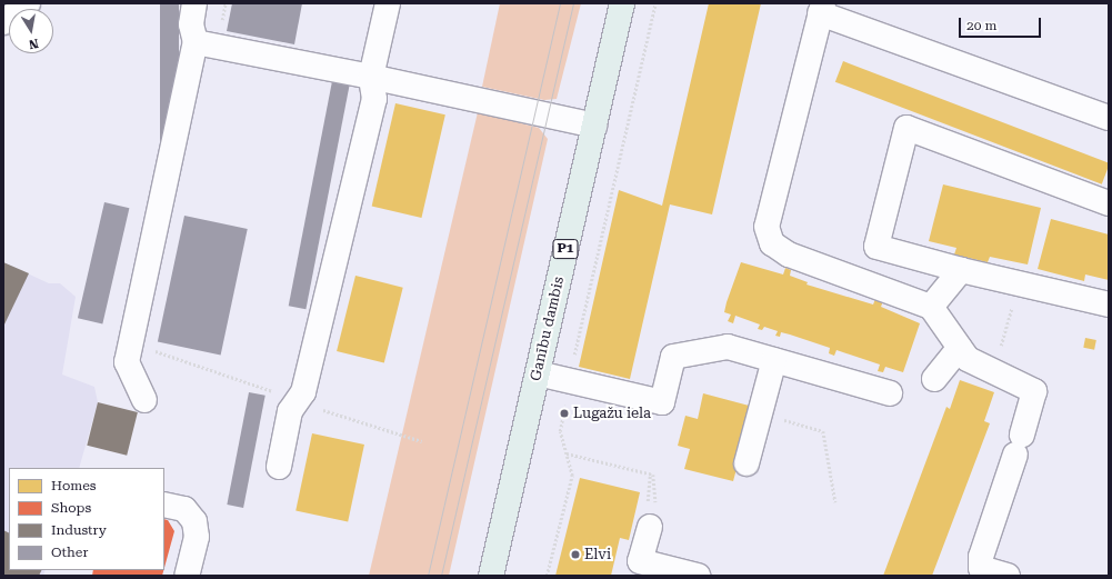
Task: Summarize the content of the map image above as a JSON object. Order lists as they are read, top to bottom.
{
  "streets": {
    "main road": ["P1", "Ganību dambis"]
  },
  "places": ["Lugažu iela", "Elvi"],
  "legend": [
    "Homes",
    "Shops",
    "Industry",
    "Other"
  ],
  "scale_bar": "20 m",
  "north": "bottom"
}
